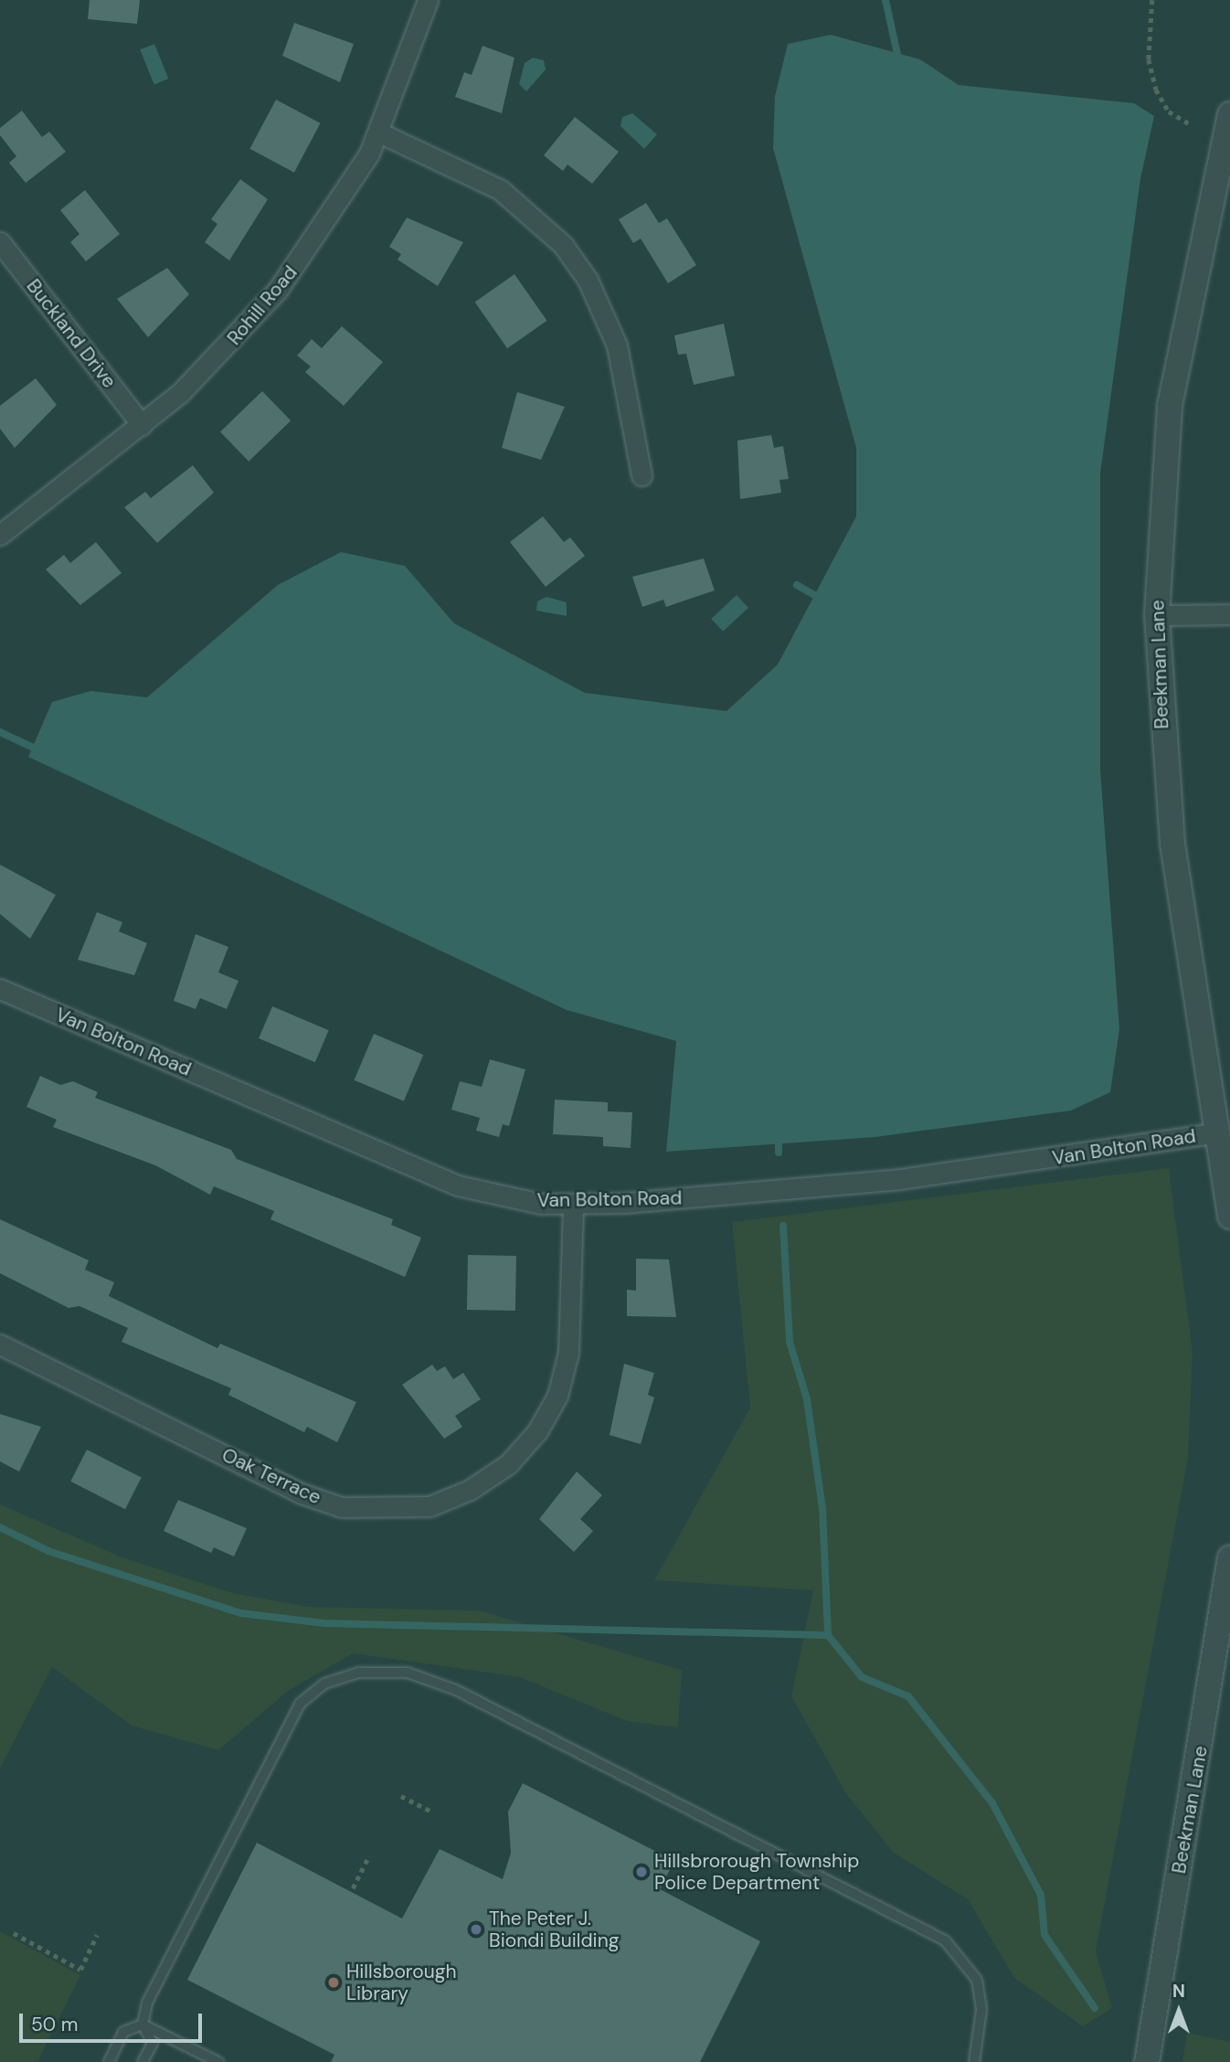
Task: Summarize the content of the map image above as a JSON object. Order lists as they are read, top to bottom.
{
  "streets": {
    "street": [
      "Rohill Road",
      "Buckland Drive",
      "Beekman Lane",
      "Van Bolton Road",
      "Oak Terrace"
    ]
  },
  "crossings": [
    ["Rohill Road", "Buckland Drive"],
    ["Beekman Lane", "Van Bolton Road"],
    ["Van Bolton Road", "Oak Terrace"]
  ],
  "places": ["Hillsbrorough Township Police Department", "The Peter J. Biondi Building", "Hillsborough Library"],
  "scale_bar": "50 m",
  "north": "top"
}
